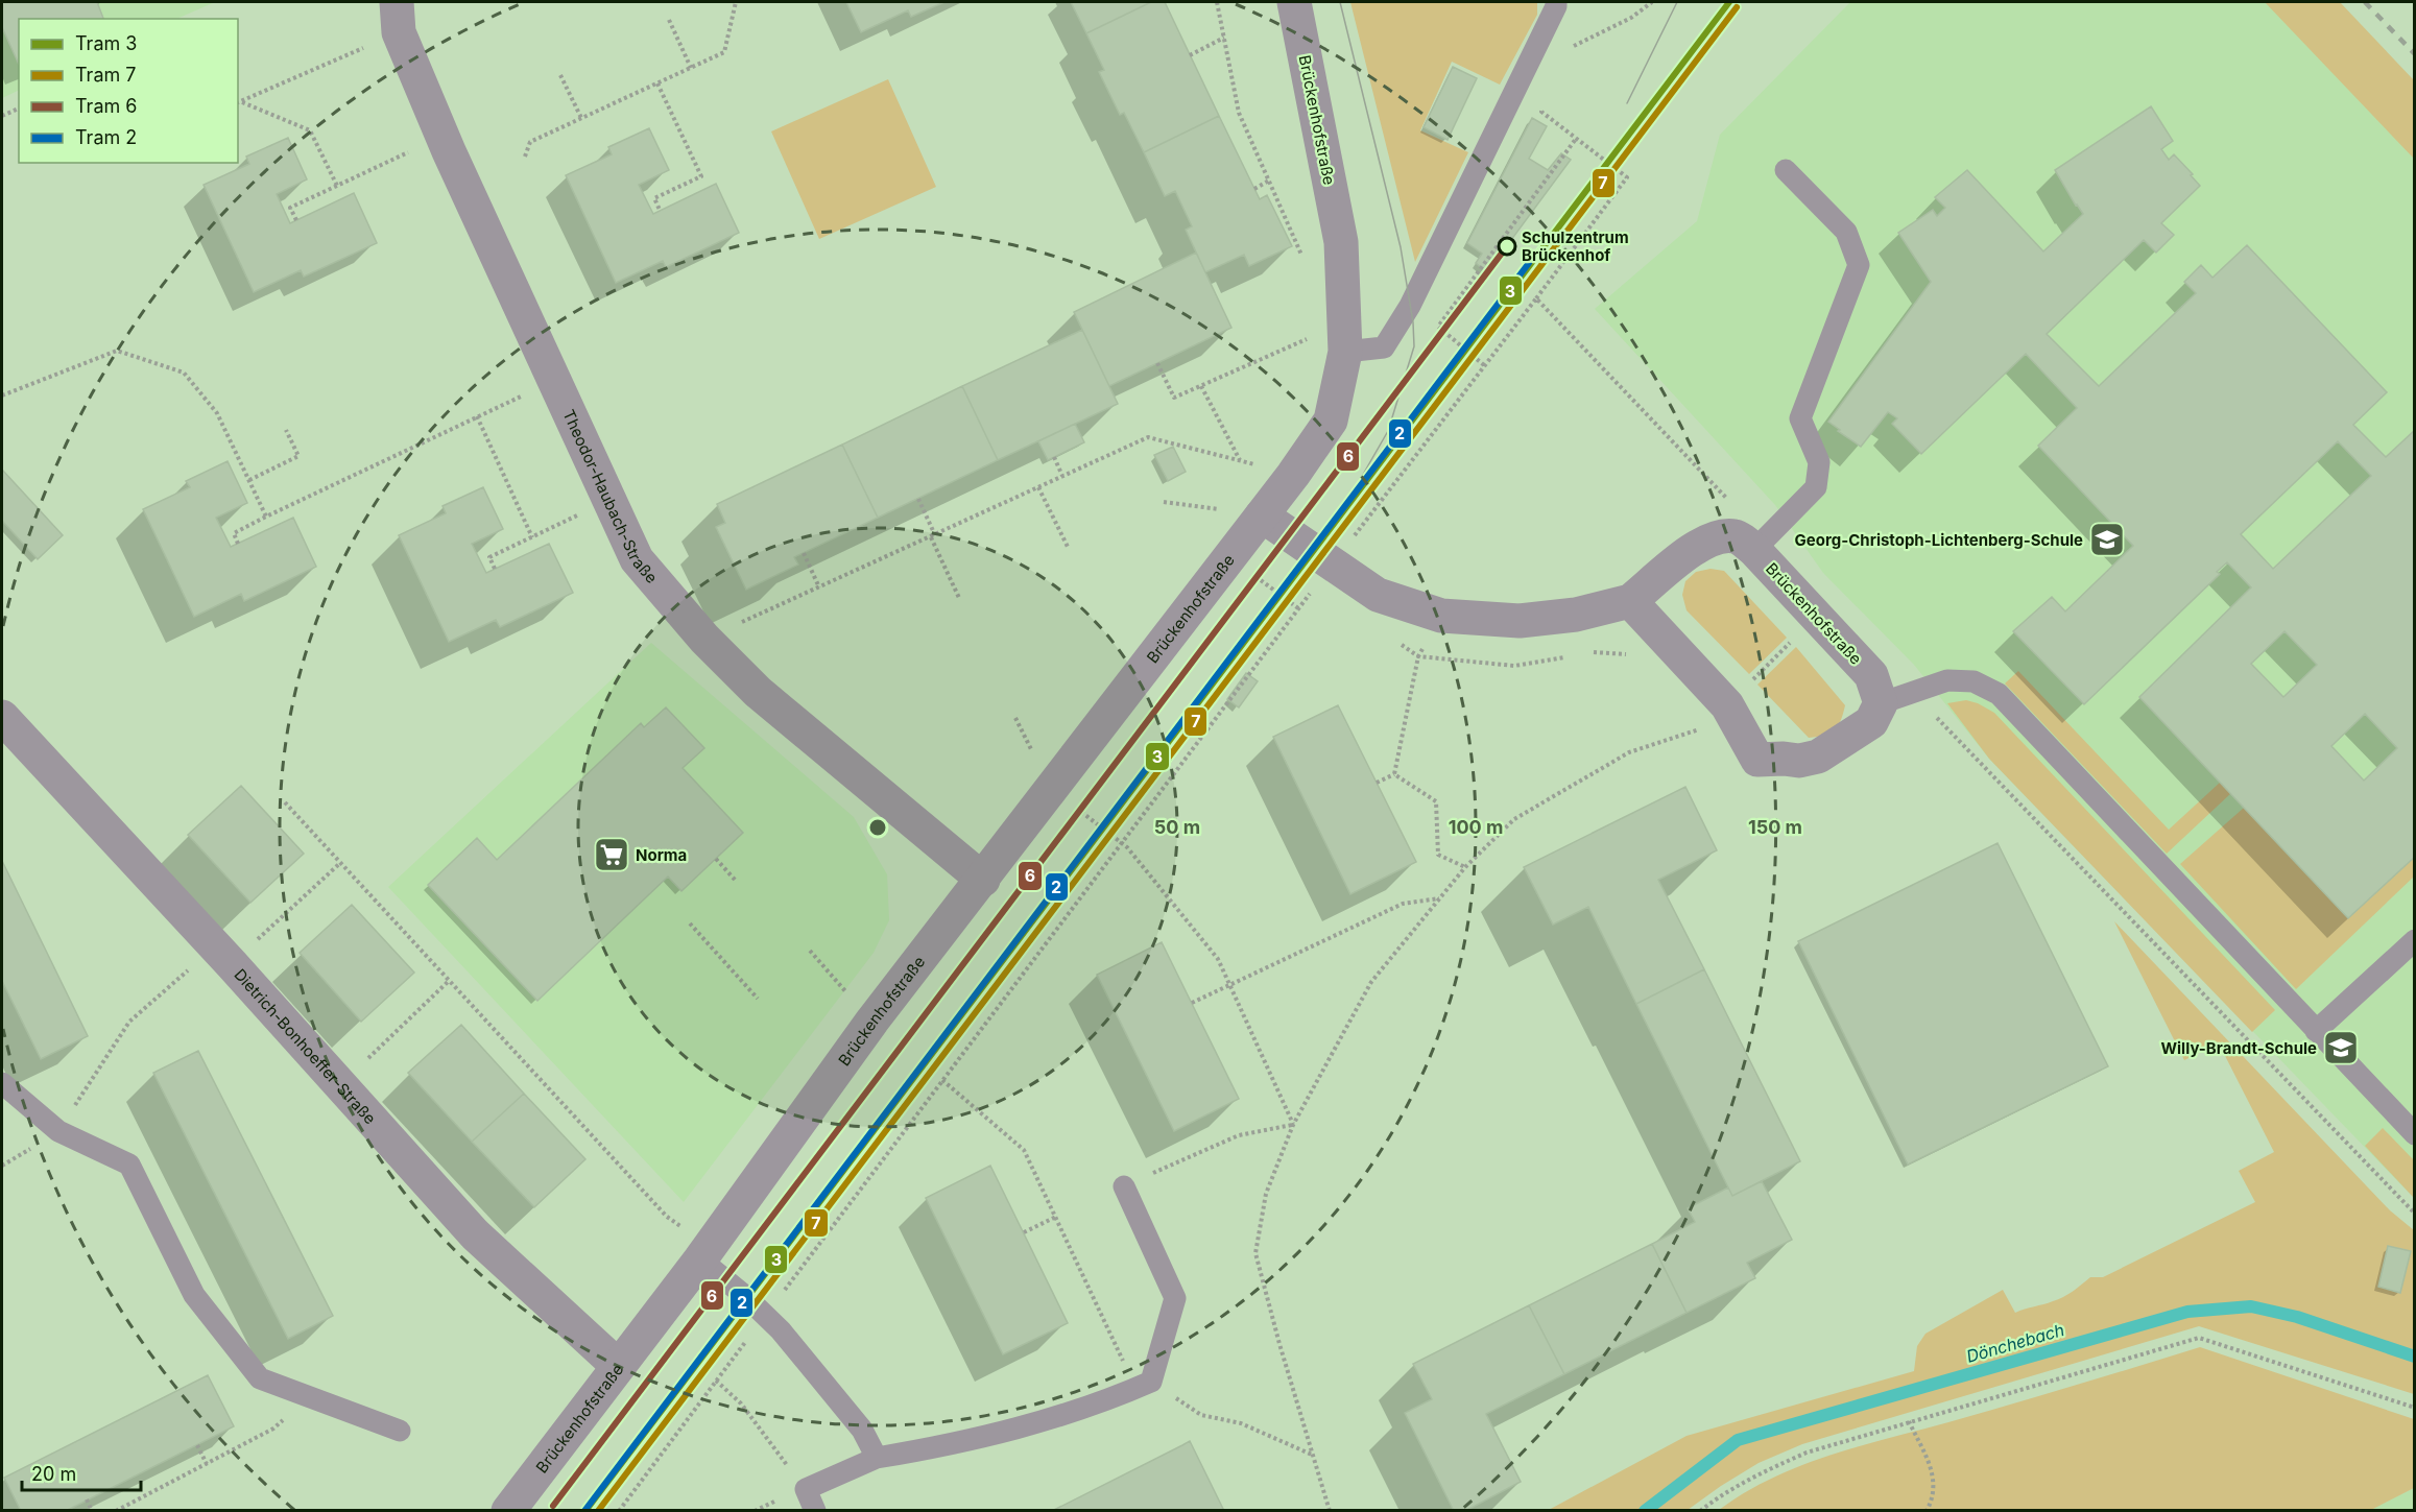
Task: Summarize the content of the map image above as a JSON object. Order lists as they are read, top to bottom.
{
  "streets": {
    "street": ["Brückenhofstraße", "Theodor-Haubach-Straße", "Dietrich-Bonhoeffer-Straße"]
  },
  "crossings": [
    ["Brückenhofstraße", "Theodor-Haubach-Straße"],
    ["Brückenhofstraße", "Dietrich-Bonhoeffer-Straße"]
  ],
  "water": ["Dönchebach"],
  "places": {
    "other": ["Schulzentrum Brückenhof"],
    "school or university": ["Georg-Christoph-Lichtenberg-Schule", "Willy-Brandt-Schule"],
    "supermarket": ["Norma"]
  },
  "lines": [
    "tram line 3",
    "tram line 7",
    "tram line 6",
    "tram line 2"
  ],
  "legend": [
    "Tram 3",
    "Tram 7",
    "Tram 6",
    "Tram 2"
  ],
  "scale_bar": "20 m",
  "rings": ["50 m", "100 m", "150 m"]
}
